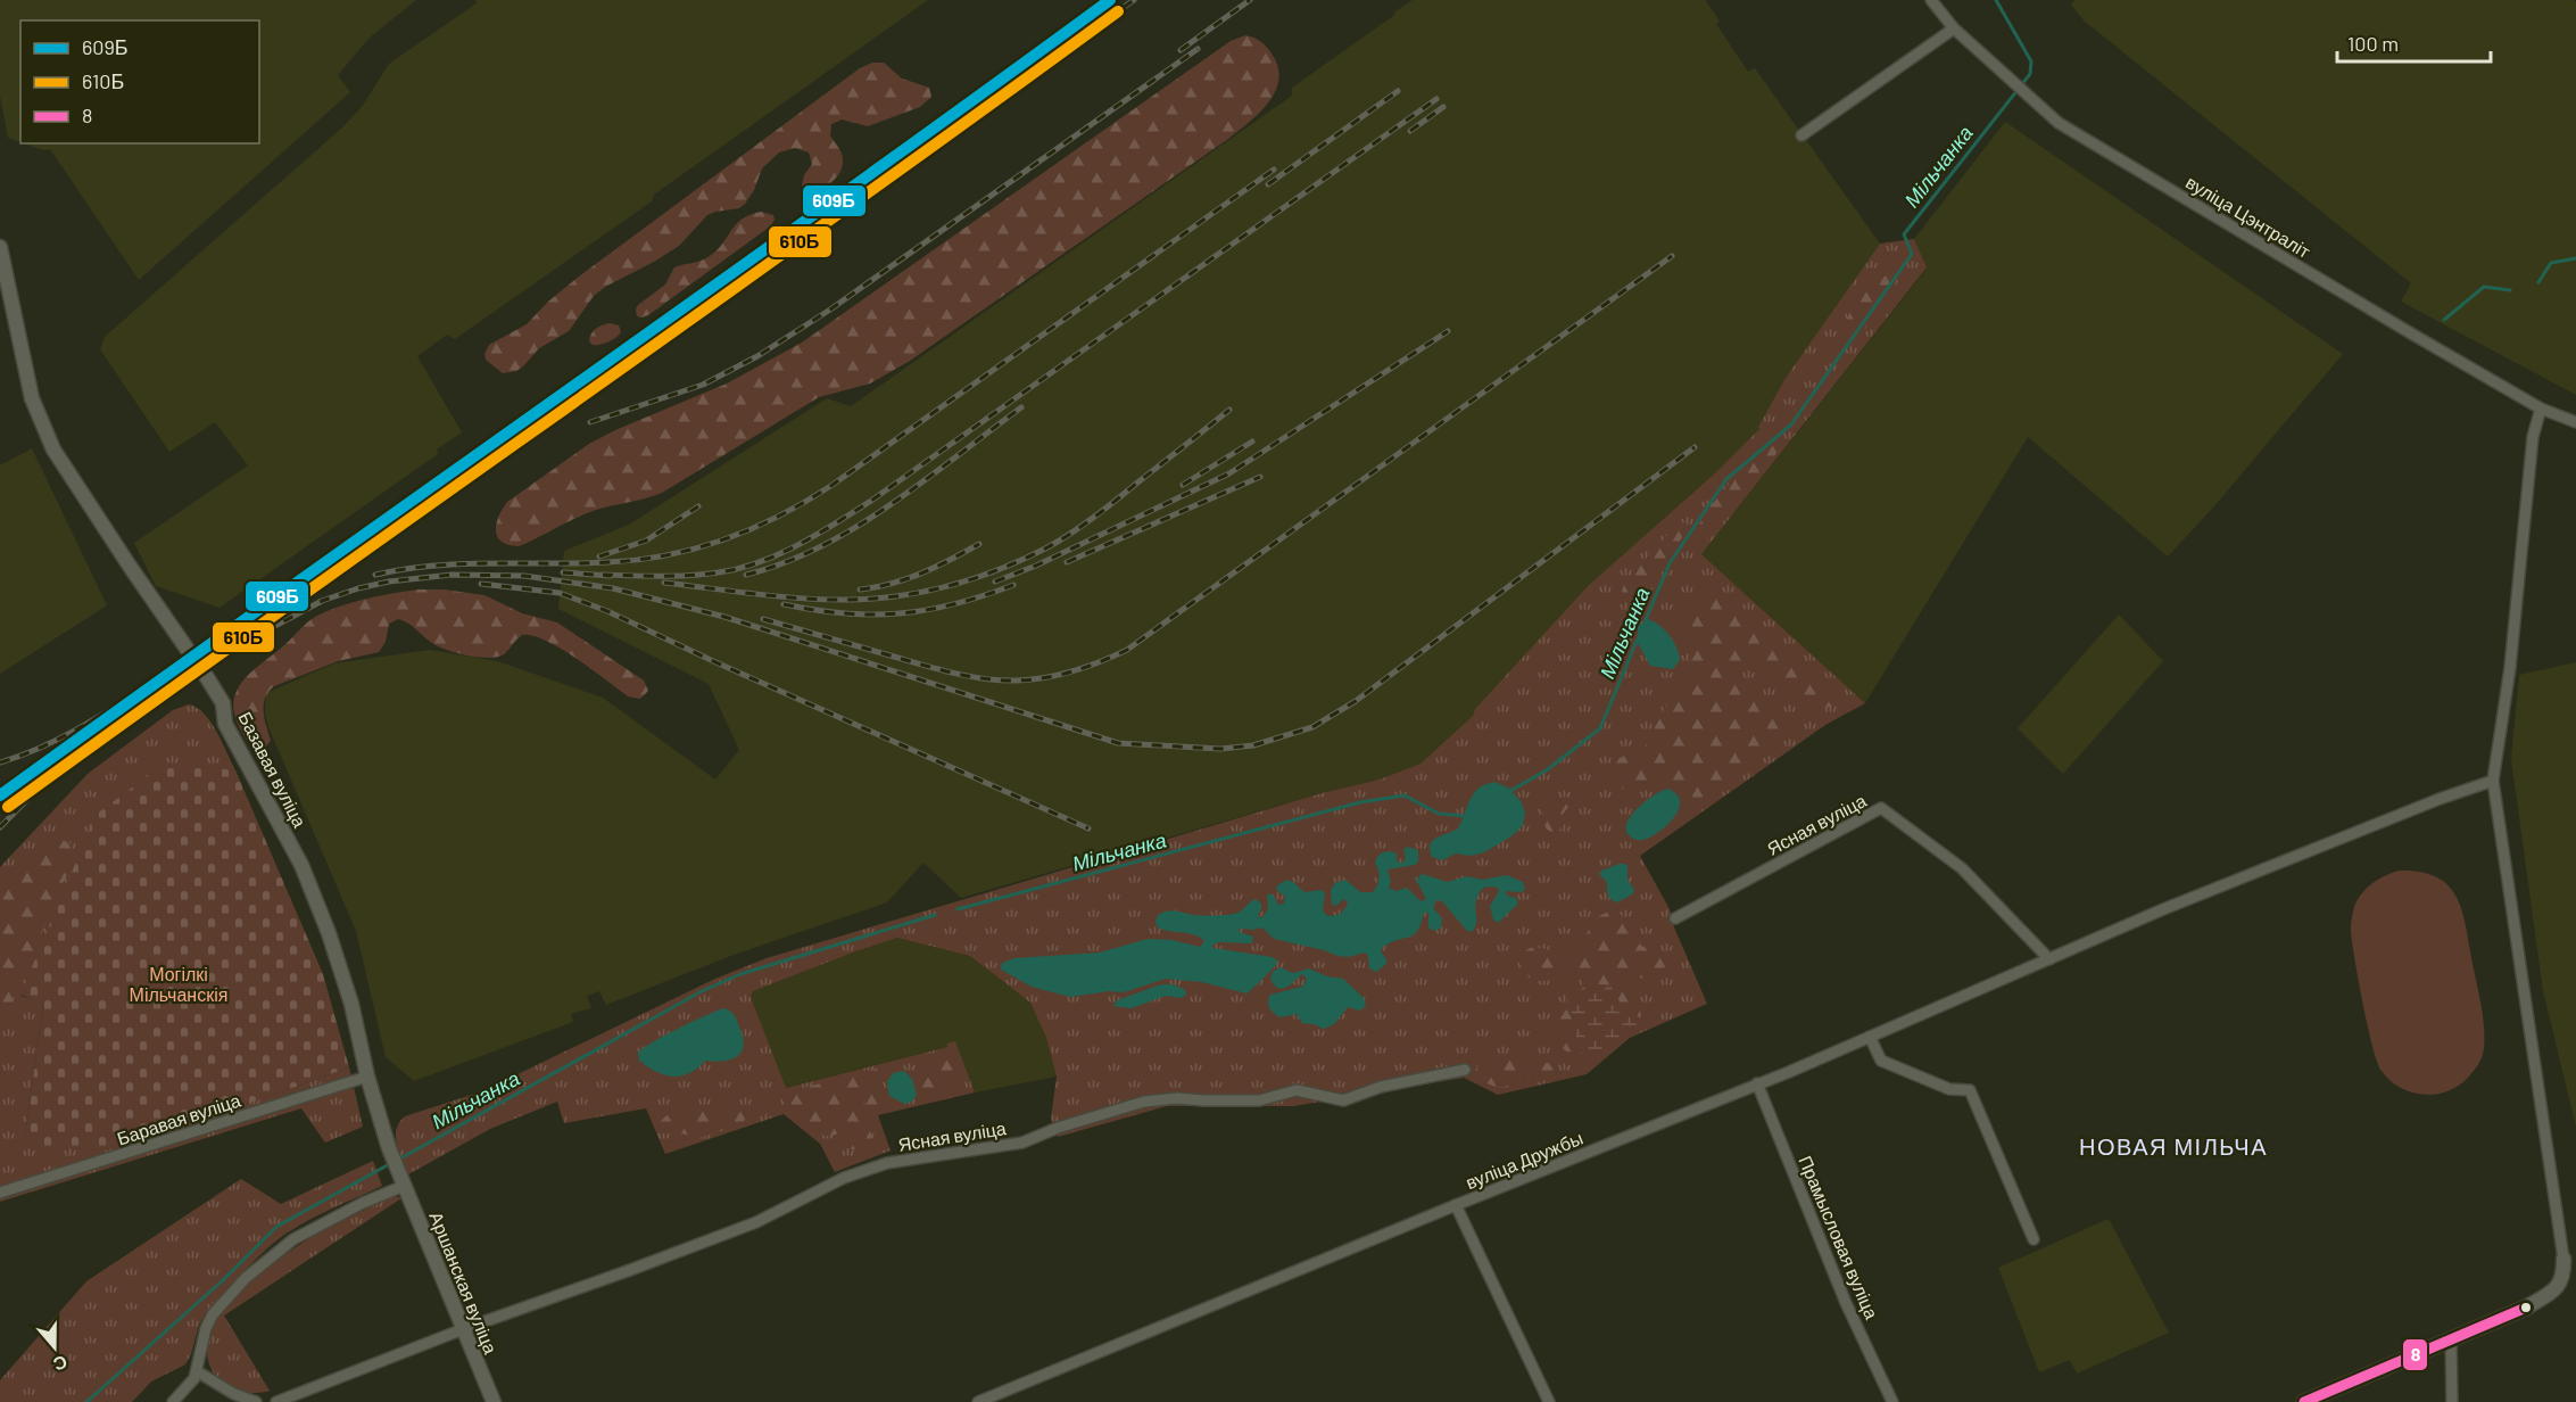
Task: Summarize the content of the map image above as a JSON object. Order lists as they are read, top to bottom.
{
  "streets": {
    "street": [
      "вуліца Цэнтраліт",
      "Базавая вуліца",
      "Ясная вуліца",
      "Баравая вуліца",
      "вуліца Дружбы",
      "Прамысловая вуліца",
      "Аршанская вуліца"
    ]
  },
  "crossings": [
    ["Базавая вуліца", "Баравая вуліца"],
    ["Базавая вуліца", "Аршанская вуліца"],
    ["Ясная вуліца", "вуліца Дружбы"],
    ["Ясная вуліца", "Аршанская вуліца"],
    ["вуліца Дружбы", "Прамысловая вуліца"]
  ],
  "districts": ["НОВАЯ МІЛЬЧА"],
  "water": ["Мільчанка"],
  "parks": ["Могілкі Мільчанскія"],
  "lines": ["transit line 609Б", "transit line 610Б", "transit line 8"],
  "legend": ["609Б", "610Б", "8"],
  "scale_bar": "100 m",
  "north": "bottom"
}
